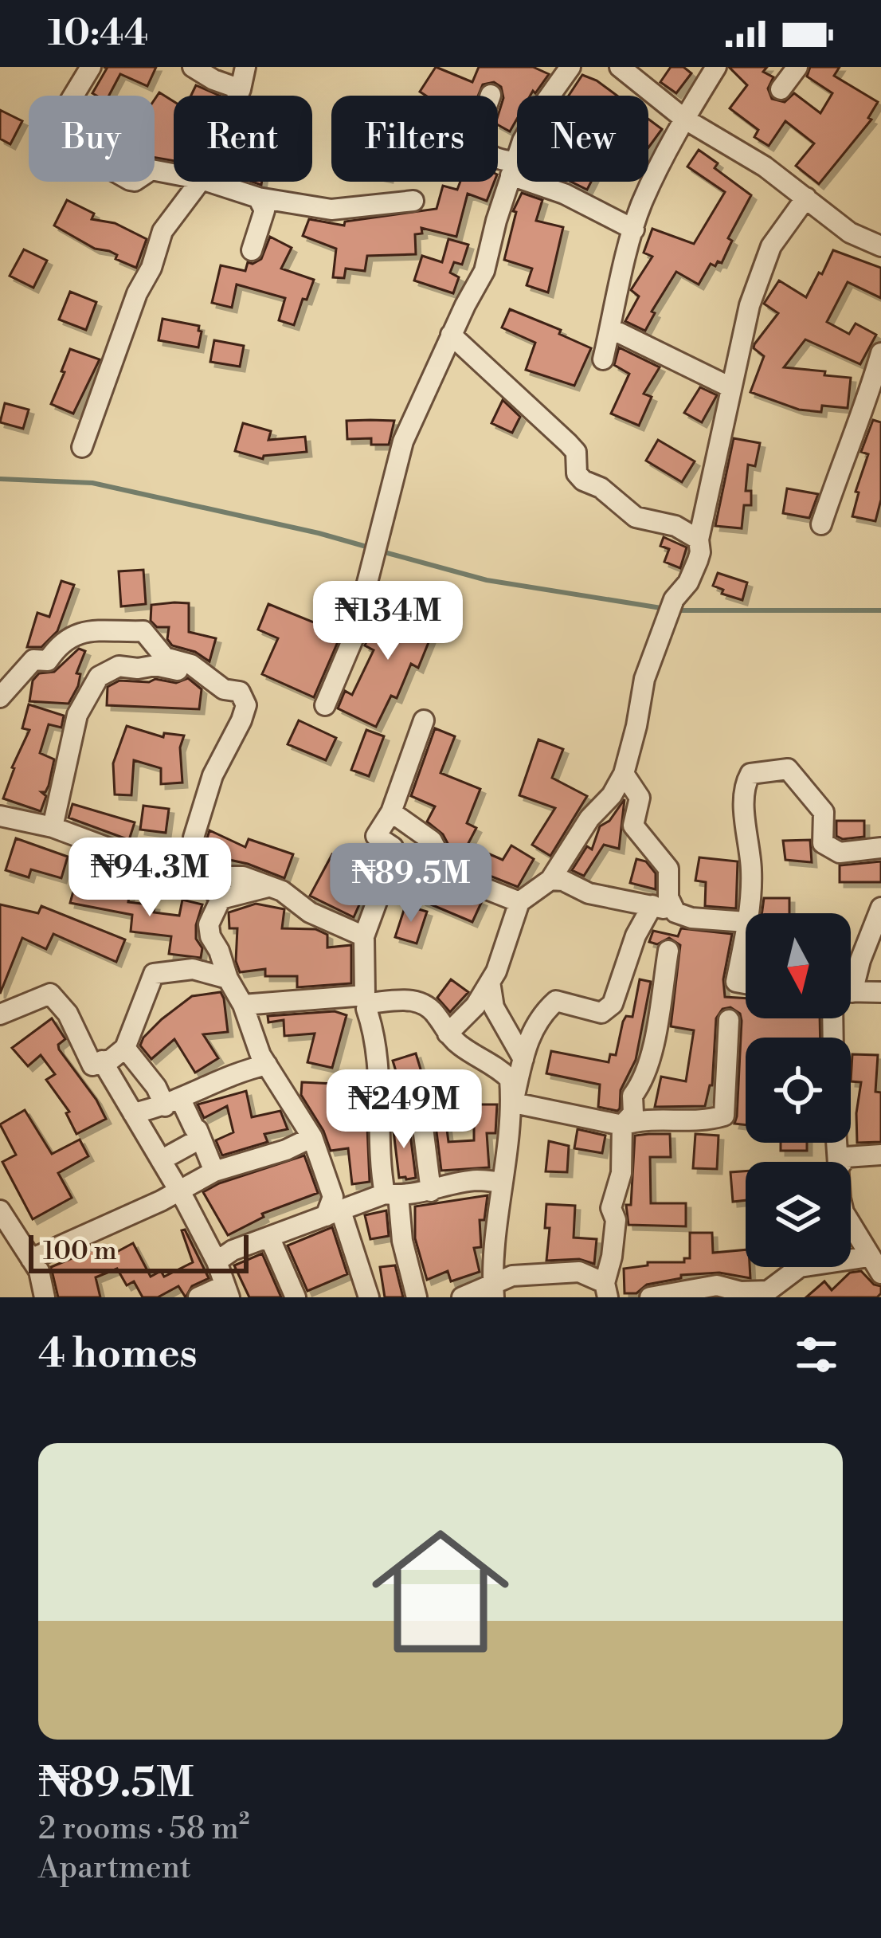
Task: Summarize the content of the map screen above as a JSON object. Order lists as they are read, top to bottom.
{
  "scale_bar": "100 m",
  "north": "bottom",
  "page": {
    "status": "10:44",
    "chip": [
      "Buy",
      "Rent",
      "Filters",
      "New"
    ],
    "price": [
      "₦134M",
      "₦94.3M",
      "₦89.5M",
      "₦249M"
    ],
    "scale": "100 m",
    "heading": "4 homes",
    "list": [
      {
        "name": "₦89.5M",
        "note": "2 rooms · 58 m² · Apartment"
      }
    ]
  }
}
